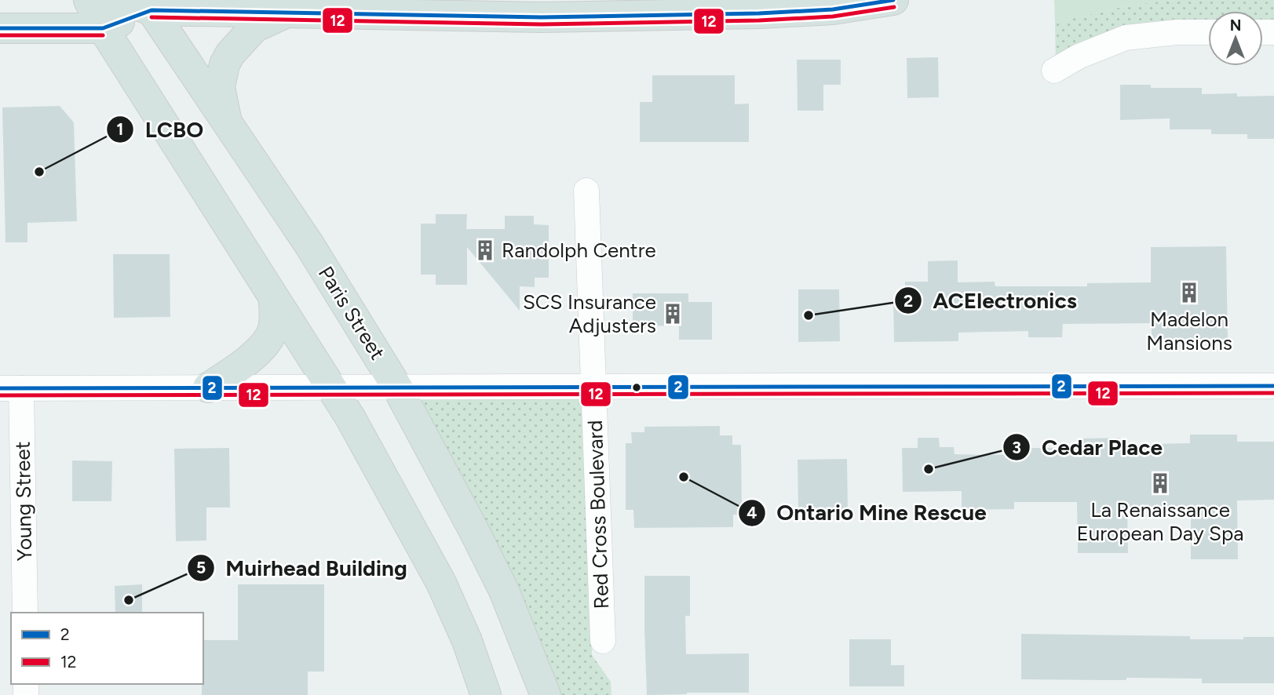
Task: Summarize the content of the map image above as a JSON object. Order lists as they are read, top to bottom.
{
  "streets": {
    "main road": ["Paris Street"],
    "street": ["Young Street", "Red Cross Boulevard"]
  },
  "places": {
    "other": [
      "LCBO",
      "ACElectronics",
      "Cedar Place",
      "Ontario Mine Rescue",
      "Muirhead Building"
    ],
    "building": [
      "Randolph Centre",
      "Madelon Mansions",
      "SCS Insurance Adjusters",
      "La Renaissance European Day Spa"
    ]
  },
  "lines": ["transit line 2", "transit line 12"],
  "legend": ["2", "12"],
  "north": "top"
}
